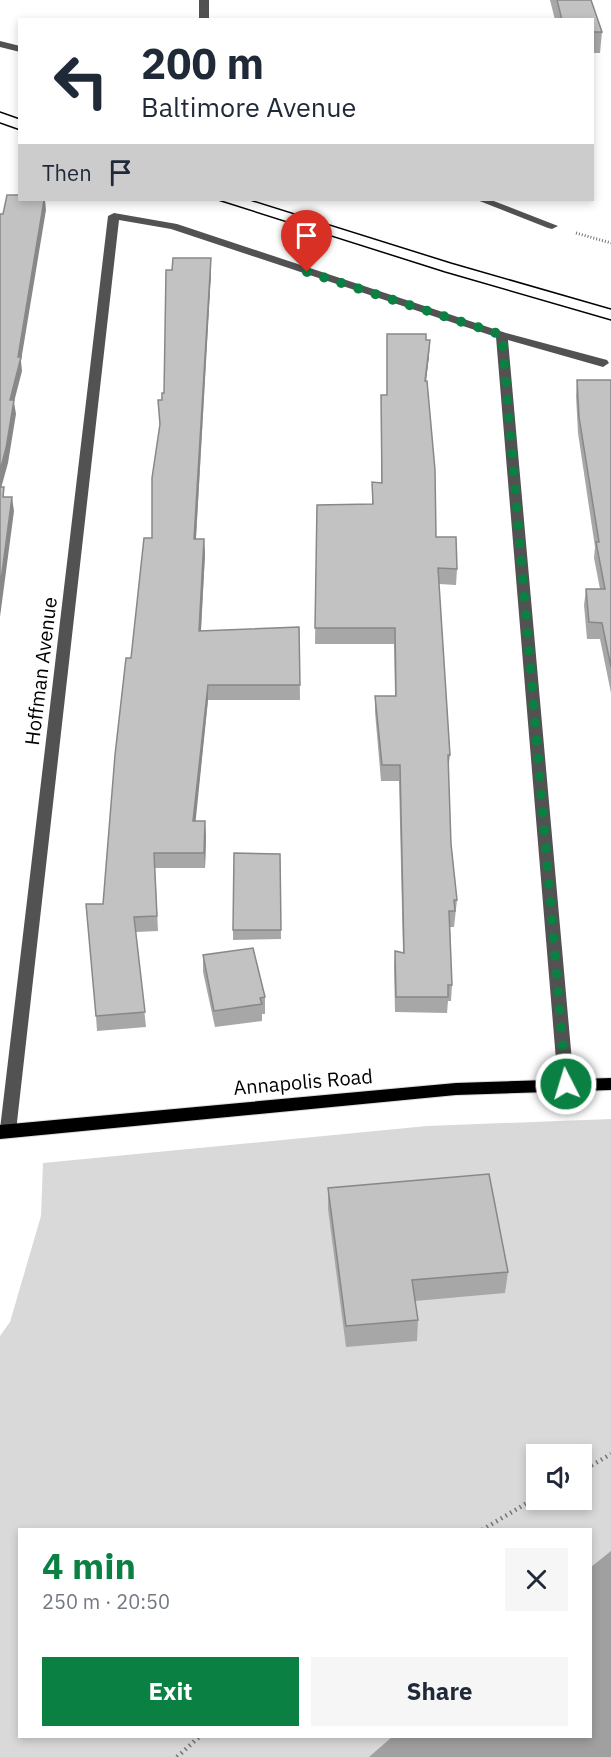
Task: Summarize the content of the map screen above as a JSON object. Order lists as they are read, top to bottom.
{
  "streets": {
    "main road": ["Annapolis Road"],
    "street": ["Hoffman Avenue"]
  },
  "crossings": [
    ["Hoffman Avenue", "Annapolis Road"]
  ],
  "page": {
    "turn": ["200 m", "Baltimore Avenue"],
    "then": "Then",
    "heading": ["4 min", "250 m · 20:50"],
    "buttons": ["Exit", "Share"]
  }
}
